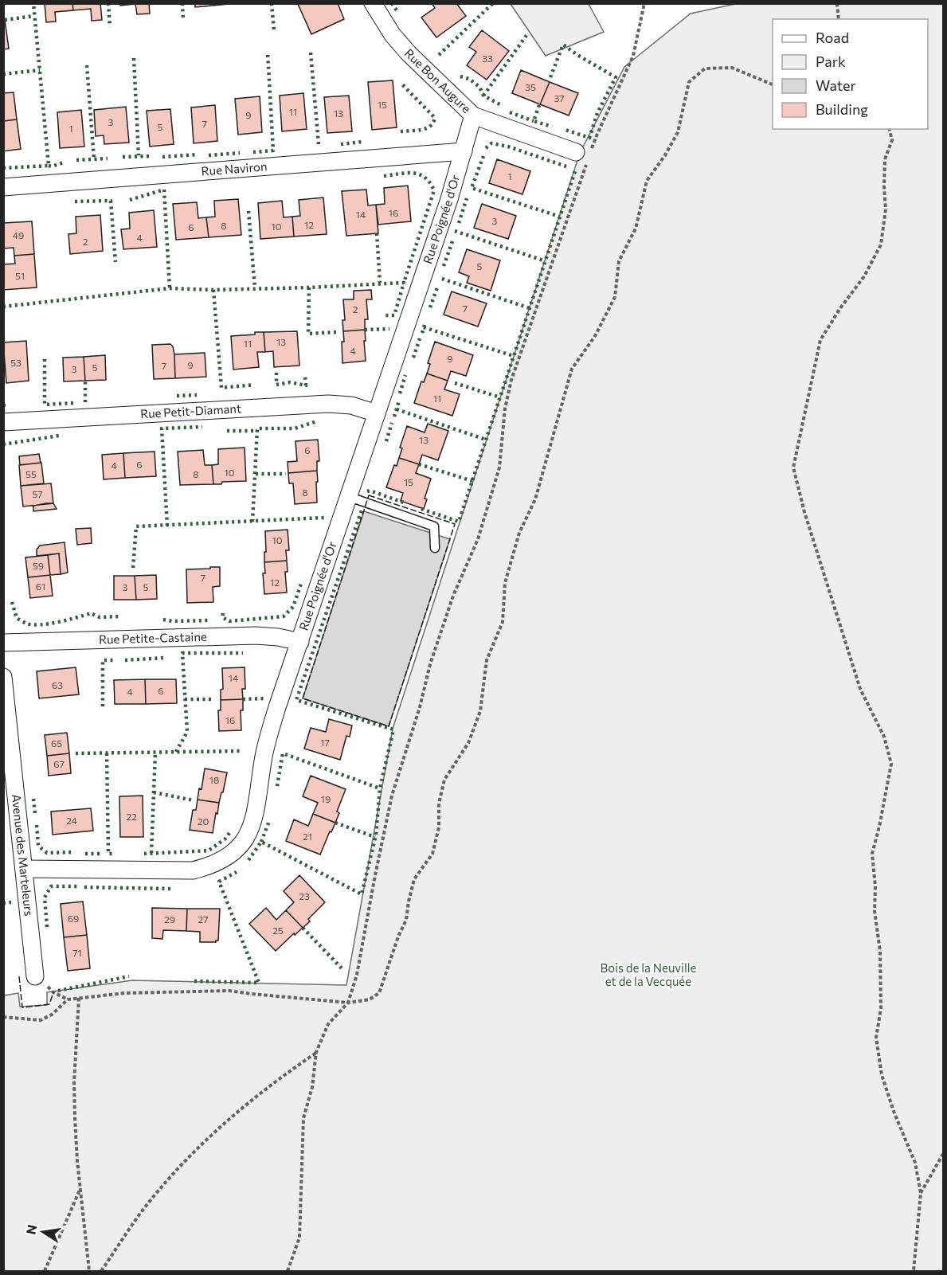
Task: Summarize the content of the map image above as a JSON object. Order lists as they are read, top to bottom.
{
  "streets": {
    "street": [
      "Rue Bon Augure",
      "Rue Naviron",
      "Rue Poignée d'Or",
      "Rue Petit-Diamant",
      "Rue Petite-Castaine",
      "Avenue des Marteleurs"
    ]
  },
  "crossings": [
    ["Rue Bon Augure", "Rue Poignée d'Or"],
    ["Rue Naviron", "Rue Poignée d'Or"],
    ["Rue Poignée d'Or", "Rue Petit-Diamant"],
    ["Rue Poignée d'Or", "Rue Petite-Castaine"],
    ["Rue Poignée d'Or", "Avenue des Marteleurs"]
  ],
  "parks": ["Bois de la Neuville et de la Vecquée"],
  "house_numbers": [
    "33",
    "35",
    "37",
    "15",
    "11",
    "13",
    "9",
    "3",
    "7",
    "5",
    "1",
    "1",
    "16",
    "14",
    "3",
    "12",
    "8",
    "10",
    "6",
    "49",
    "4",
    "2",
    "5",
    "51",
    "7",
    "2",
    "13",
    "11",
    "4",
    "9",
    "53",
    "9",
    "7",
    "5",
    "3",
    "11",
    "13",
    "6",
    "6",
    "4",
    "10",
    "55",
    "8",
    "15",
    "8",
    "57",
    "10",
    "59",
    "7",
    "12",
    "61",
    "3",
    "5",
    "14",
    "63",
    "6",
    "4",
    "16",
    "17",
    "65",
    "67",
    "18",
    "19",
    "22",
    "24",
    "20",
    "21",
    "23",
    "69",
    "29",
    "27",
    "25",
    "71"
  ],
  "legend": [
    "Road",
    "Park",
    "Water",
    "Building"
  ],
  "north": "left"
}
